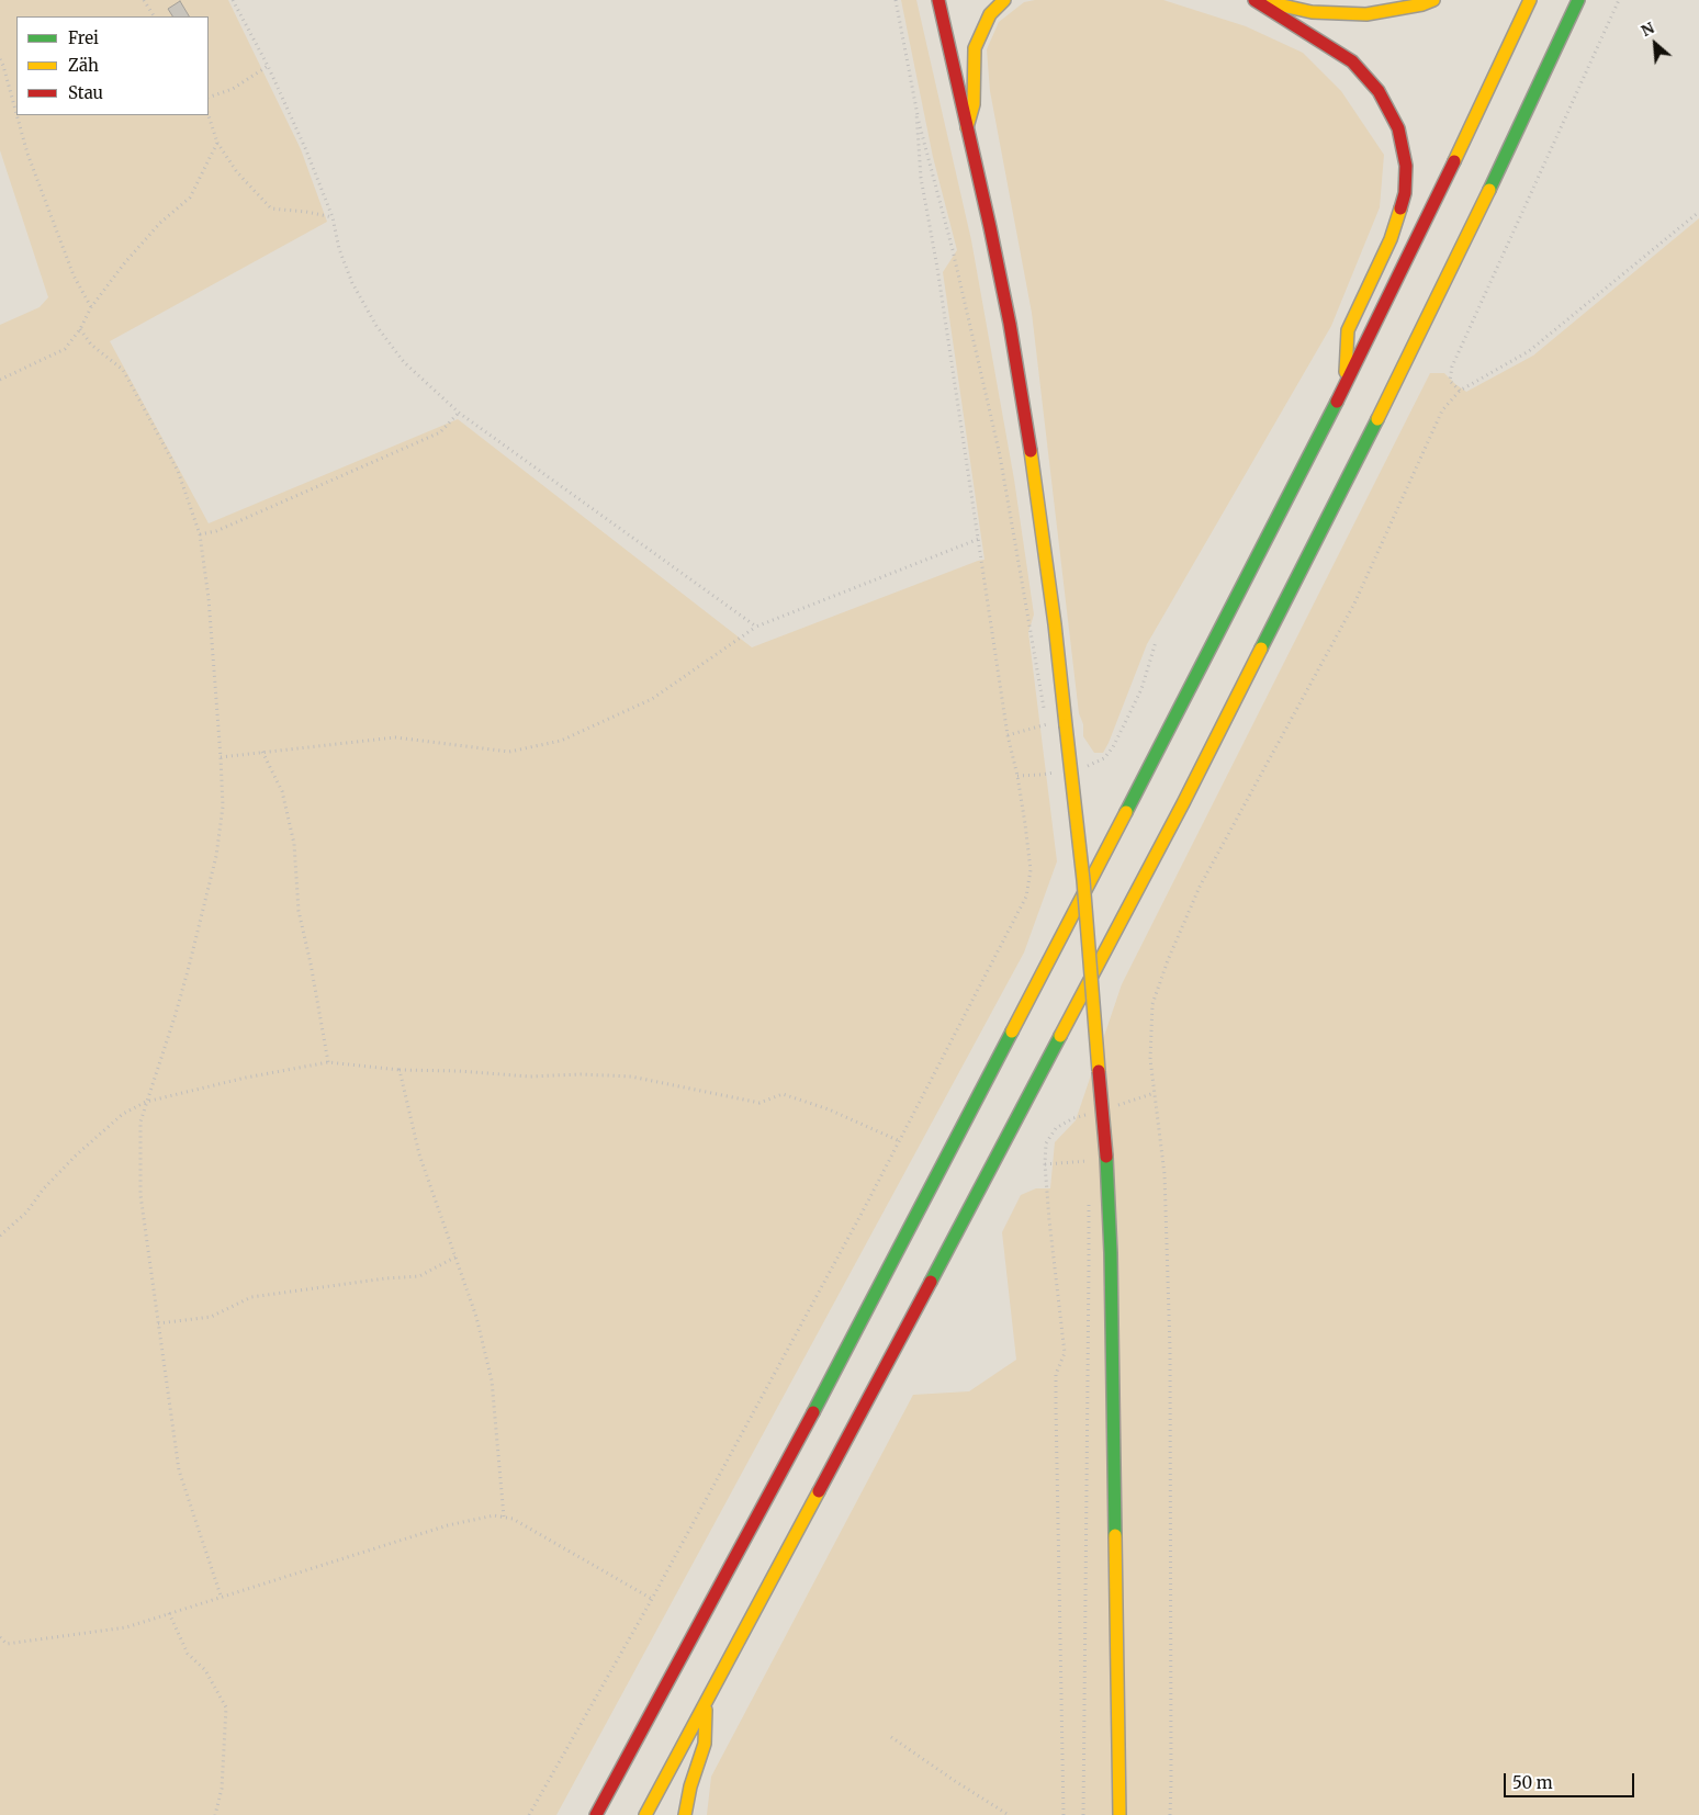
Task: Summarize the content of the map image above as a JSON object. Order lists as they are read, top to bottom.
{
  "legend": ["Frei", "Zäh", "Stau"],
  "scale_bar": "50 m",
  "north": "top left"
}
